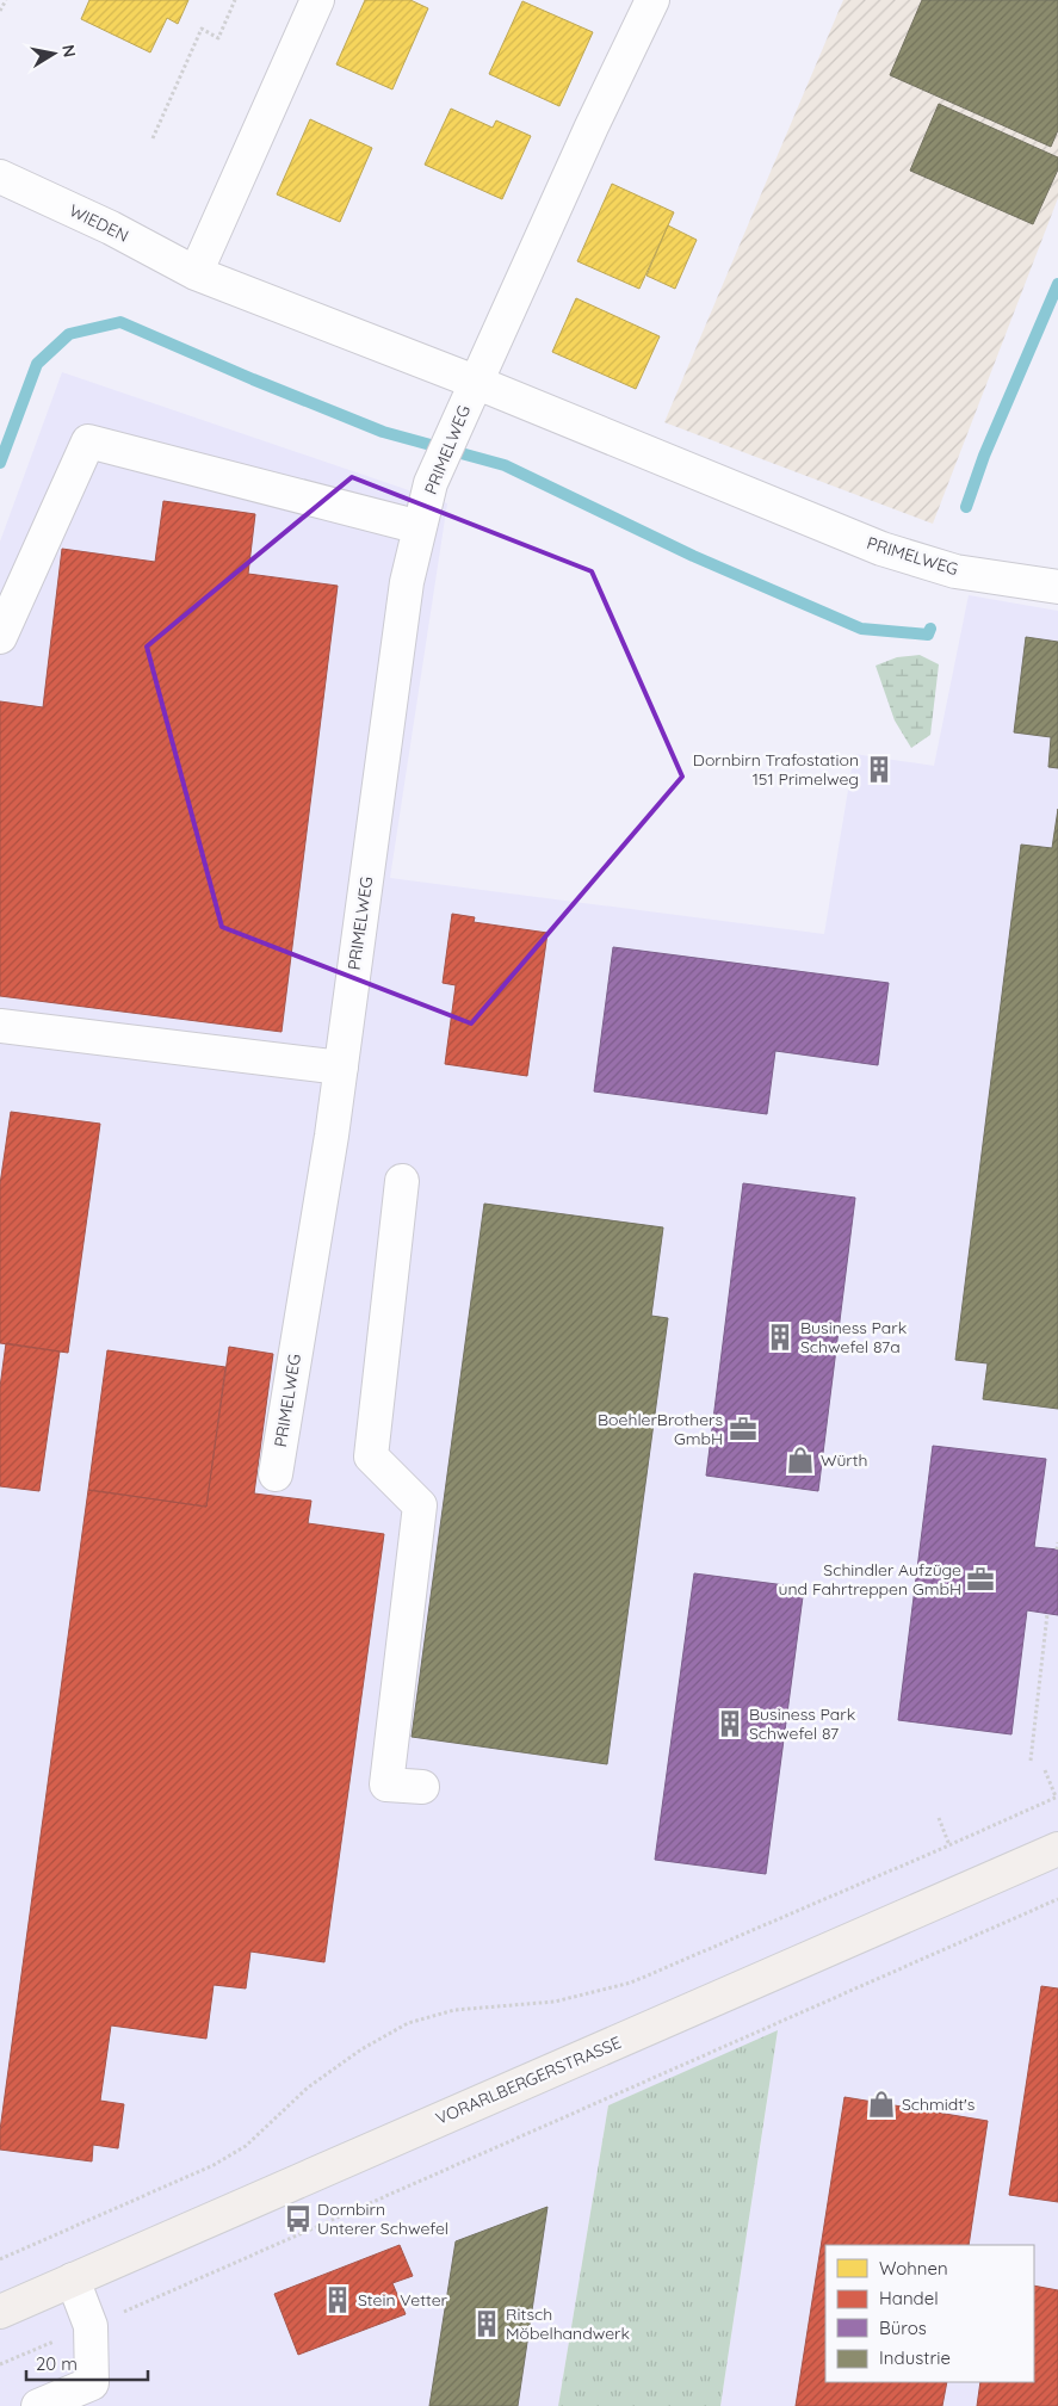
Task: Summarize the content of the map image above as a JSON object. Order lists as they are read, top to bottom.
{
  "streets": {
    "main road": ["VORARLBERGERSTRASSE"],
    "street": ["WIEDEN", "PRIMELWEG"]
  },
  "crossings": [
    ["WIEDEN", "PRIMELWEG"]
  ],
  "places": {
    "building": [
      "Dornbirn Trafostation 151 Primelweg",
      "Business Park Schwefel 87a",
      "Business Park Schwefel 87",
      "Stein Vetter",
      "Ritsch Möbelhandwerk"
    ],
    "office": ["BoehlerBrothers GmbH", "Schindler Aufzüge und Fahrtreppen GmbH"],
    "shop": ["Würth", "Schmidt's"],
    "bus stop": ["Dornbirn Unterer Schwefel"]
  },
  "legend": [
    "Wohnen",
    "Handel",
    "Büros",
    "Industrie"
  ],
  "scale_bar": "20 m",
  "north": "right"
}
